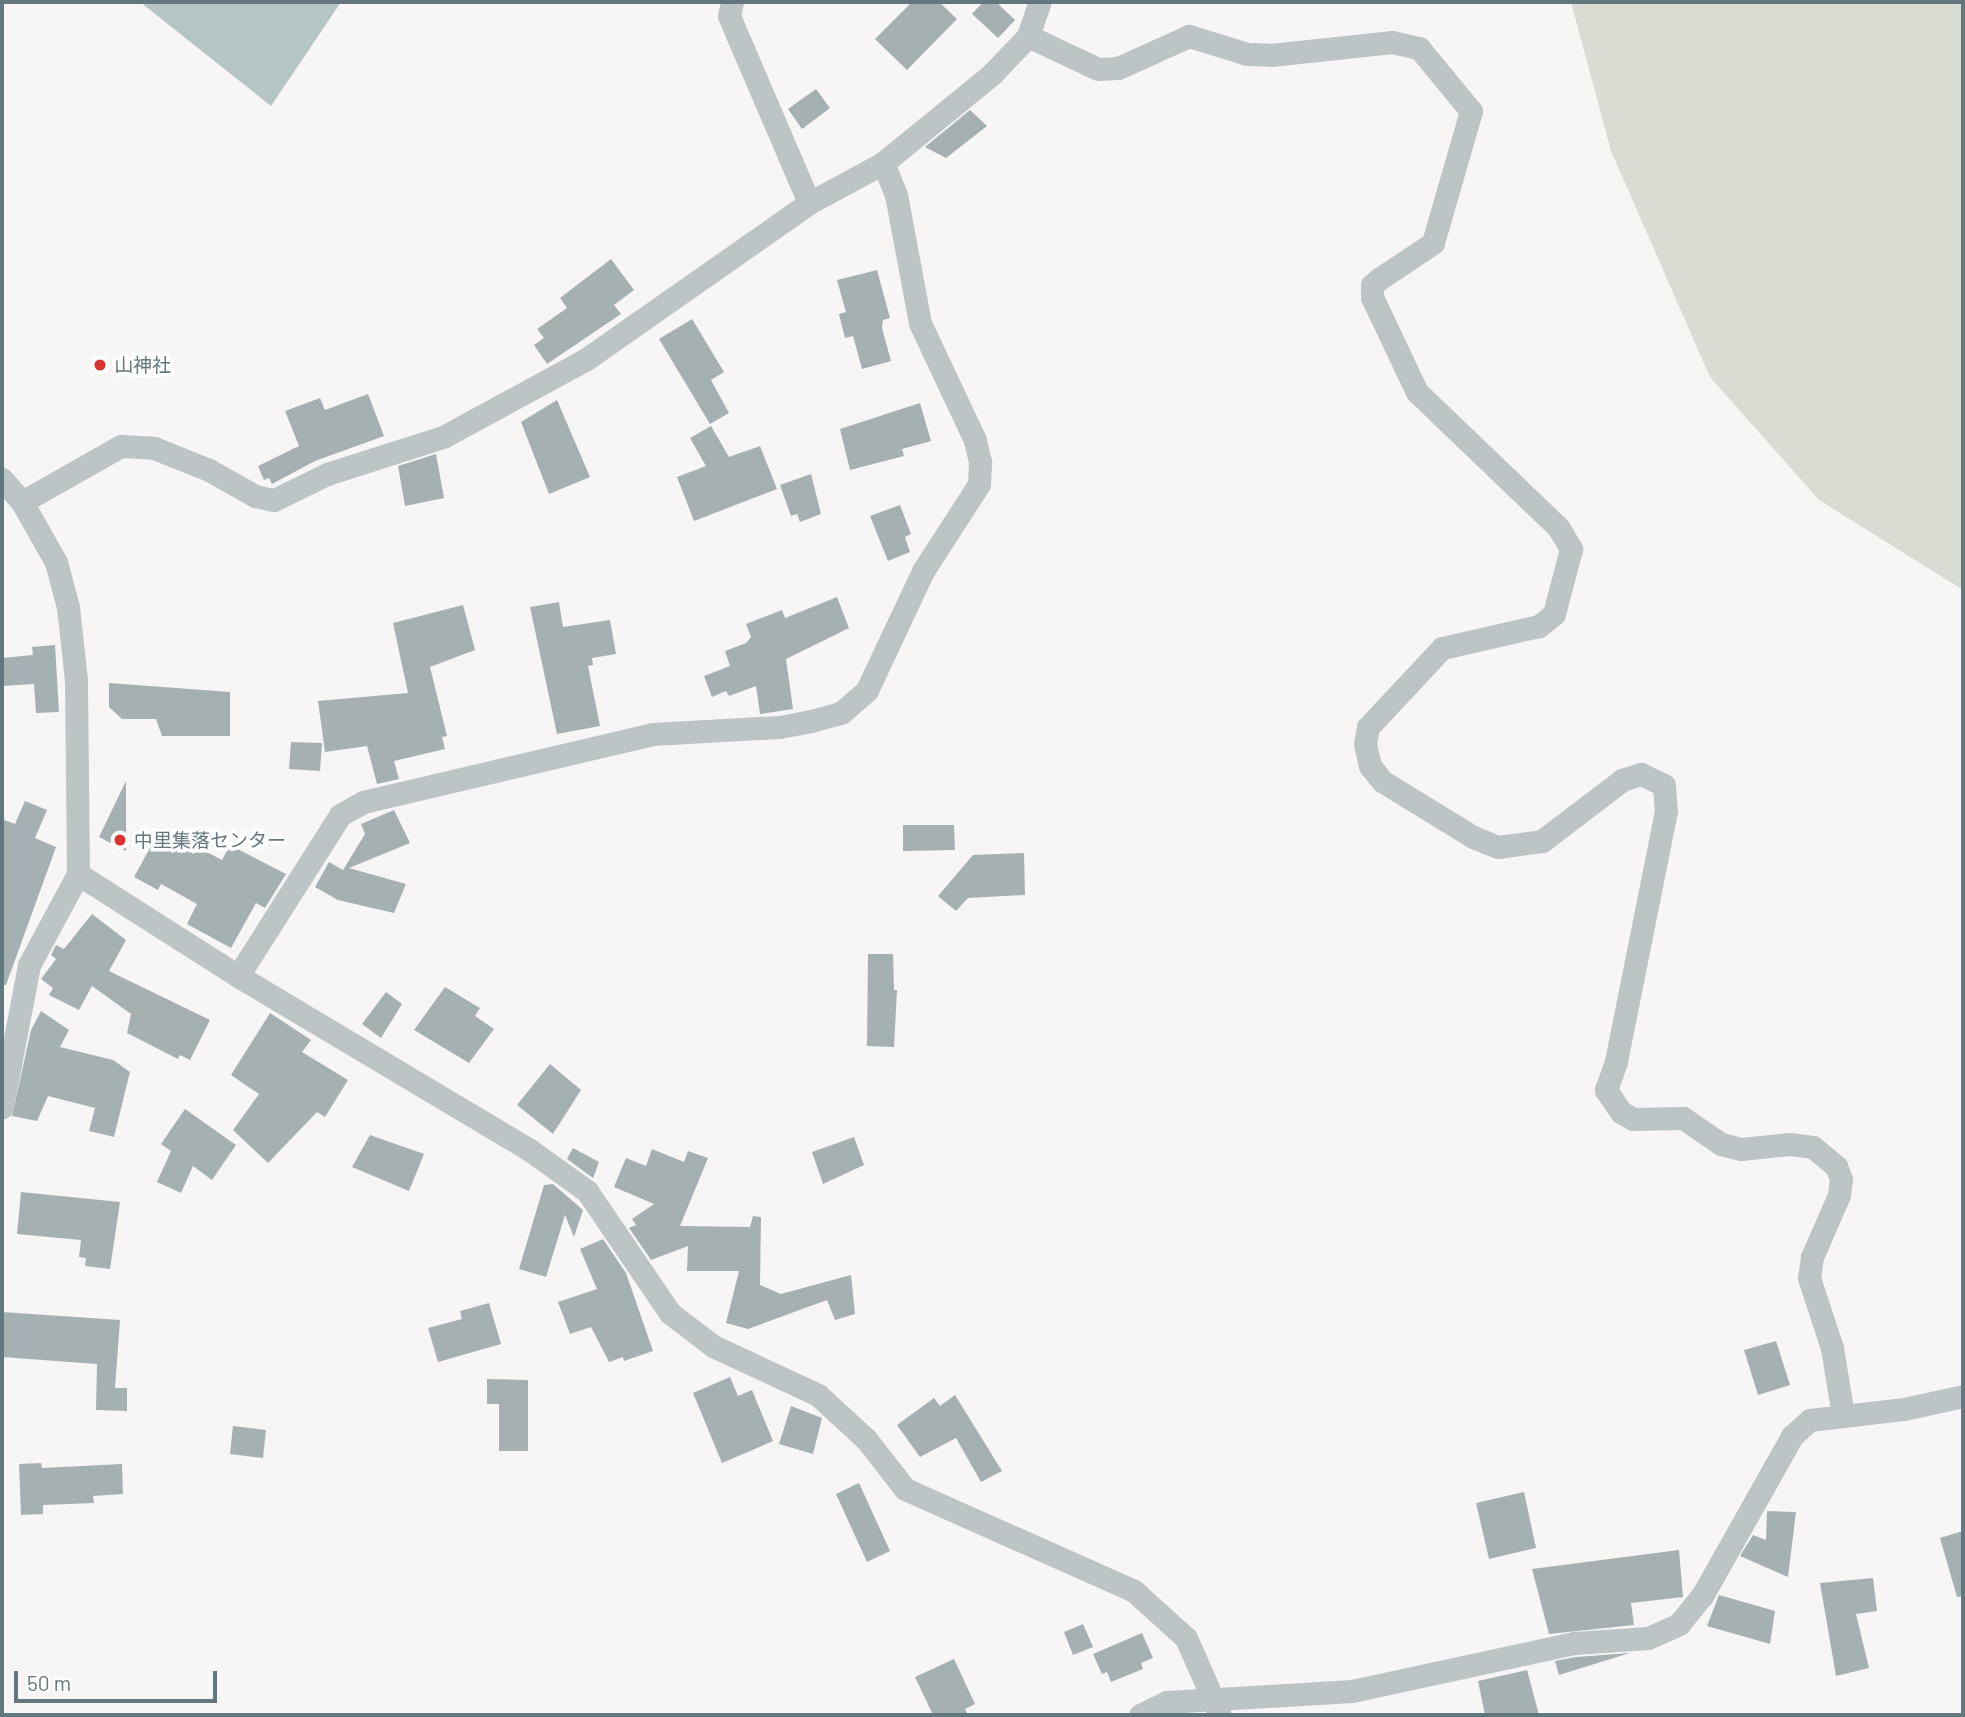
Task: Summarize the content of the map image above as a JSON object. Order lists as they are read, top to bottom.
{
  "places": ["山神社", "中里集落センター"],
  "scale_bar": "50 m"
}
